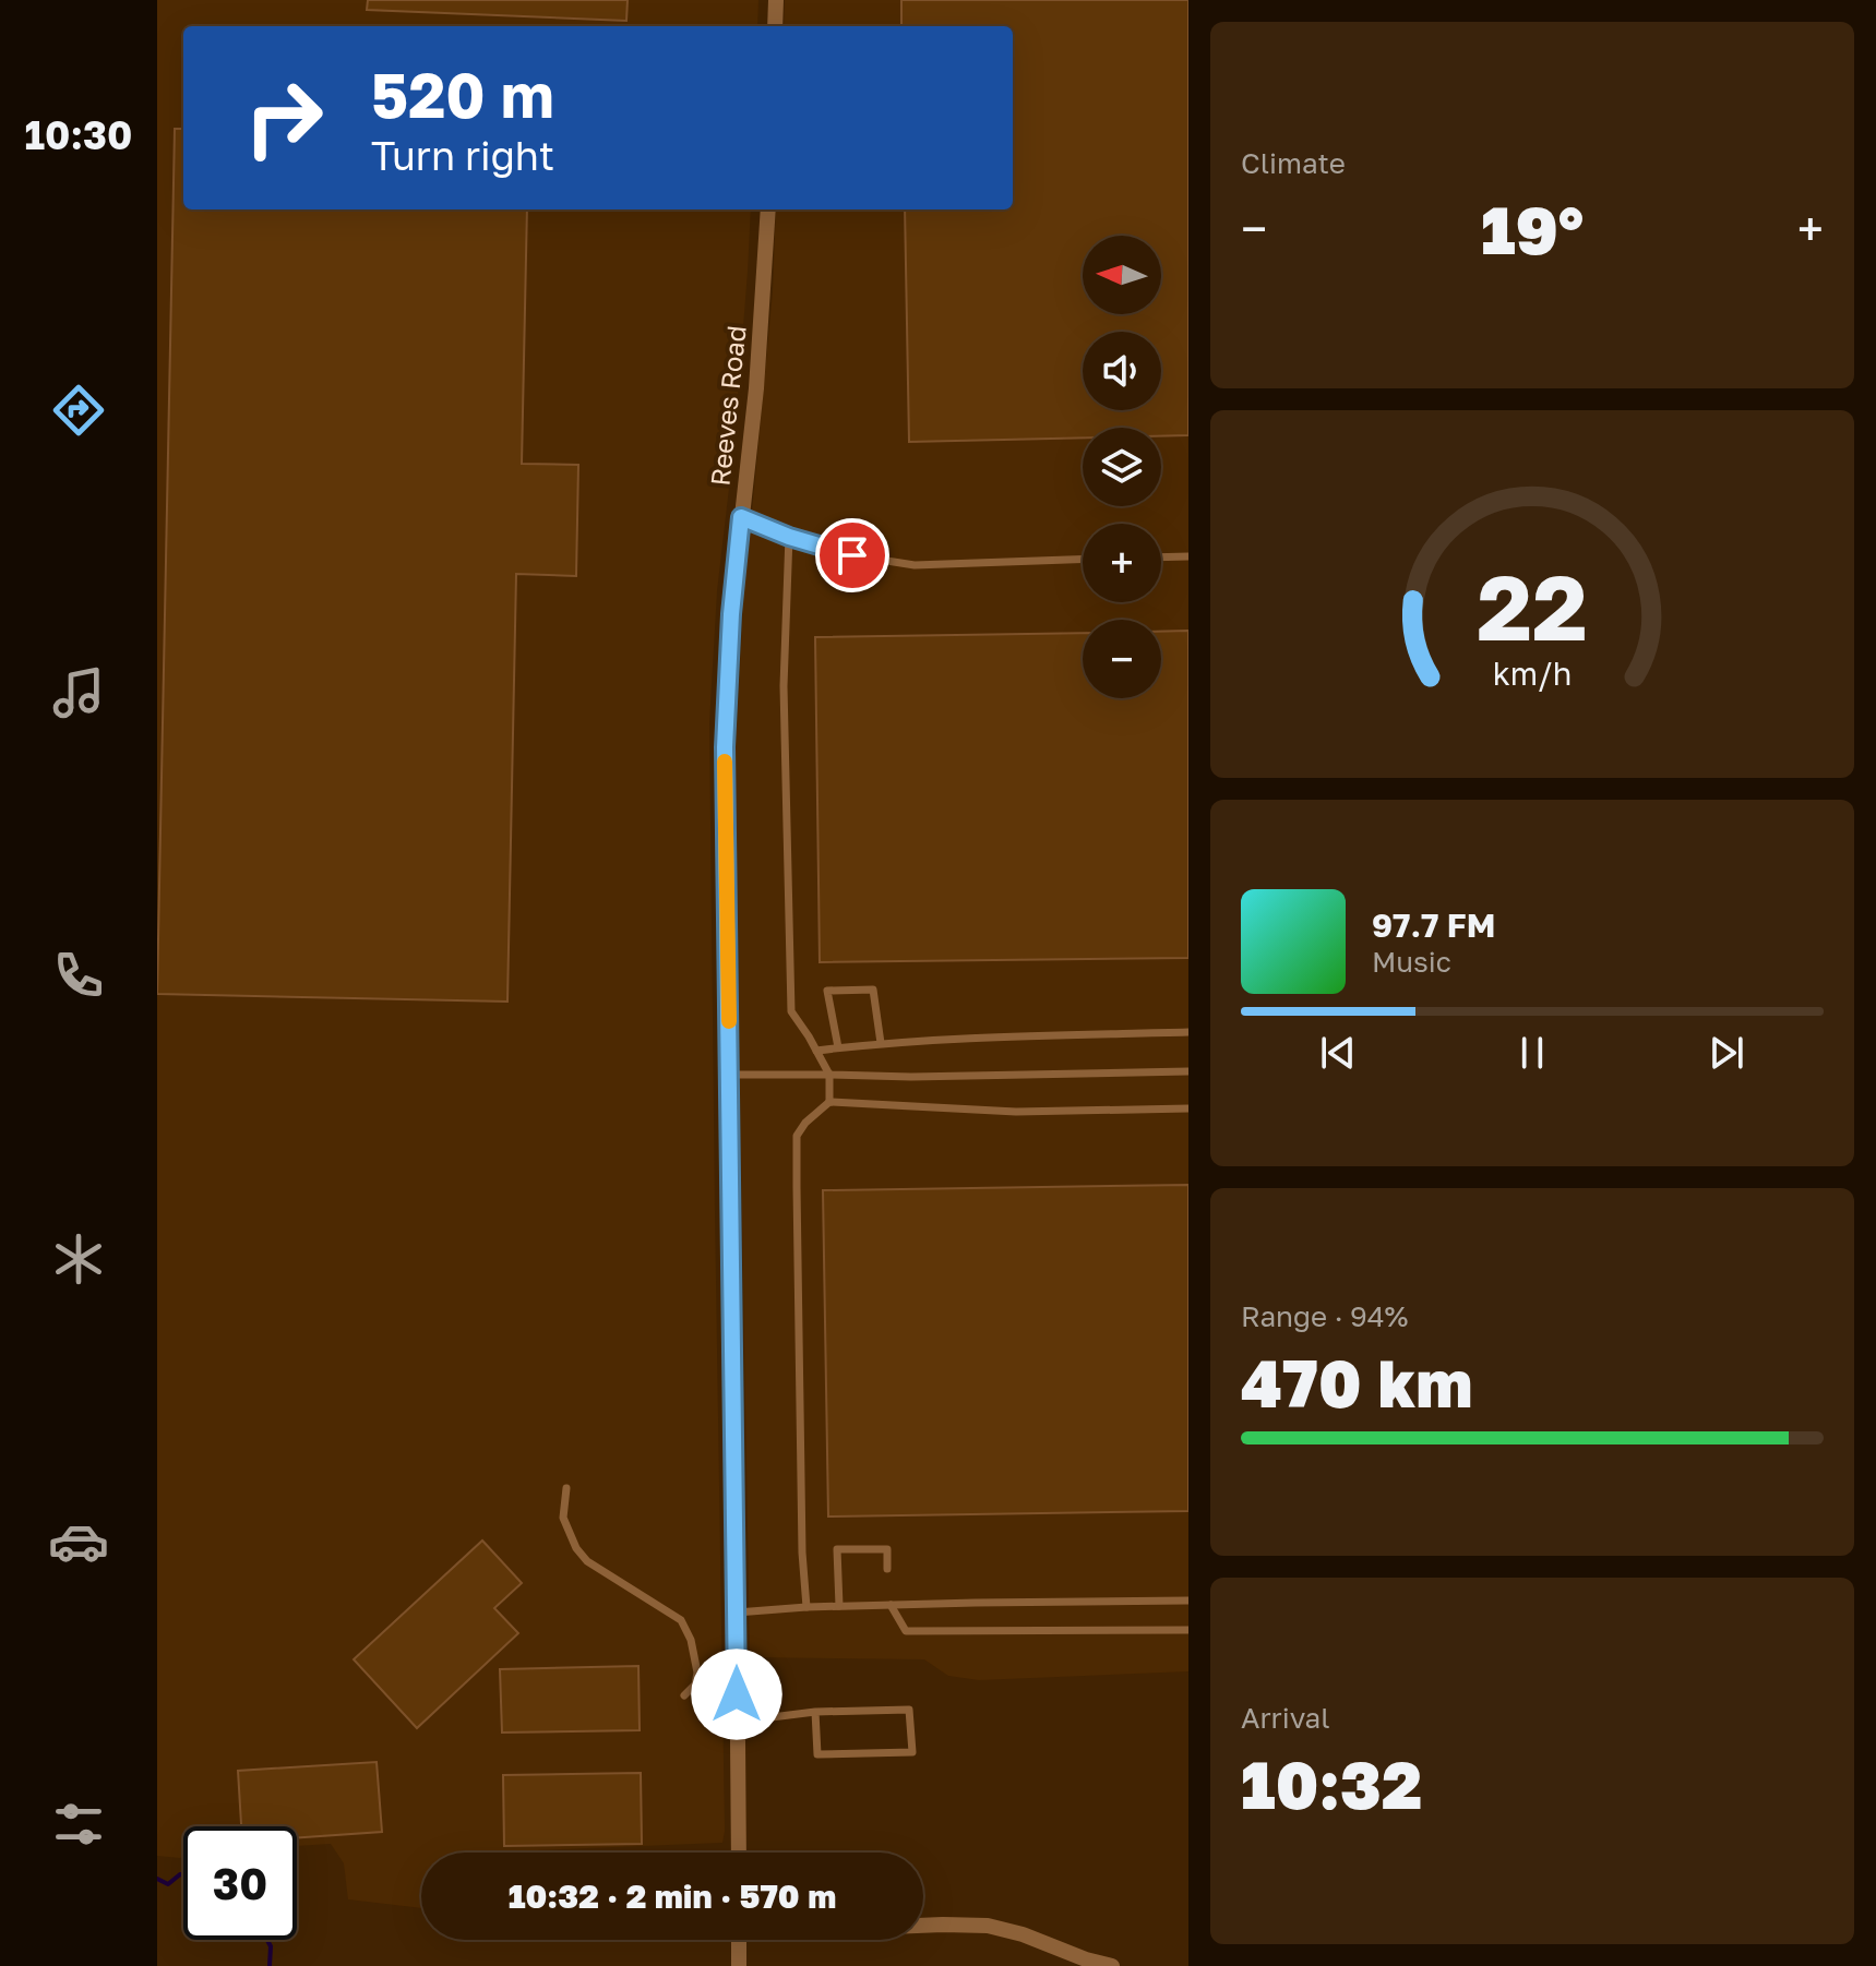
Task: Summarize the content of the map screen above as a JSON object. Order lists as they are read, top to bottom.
{
  "streets": {
    "street": ["Reeves Road"]
  },
  "north": "left",
  "page": {
    "tabs": "10:30",
    "tile": [
      "Climate",
      ["Range · 94%", "470 km"],
      ["Arrival", "10:32"]
    ],
    "turn": ["520 m", "Turn right"],
    "heat": ["−", "19°", "+"],
    "map_buttons": ["+", "−"],
    "song": ["97.7 FM", "Music"],
    "limit": "30",
    "trip": "10:32 · 2 min · 570 m",
    "gauge": ["22", "km/h"]
  }
}
